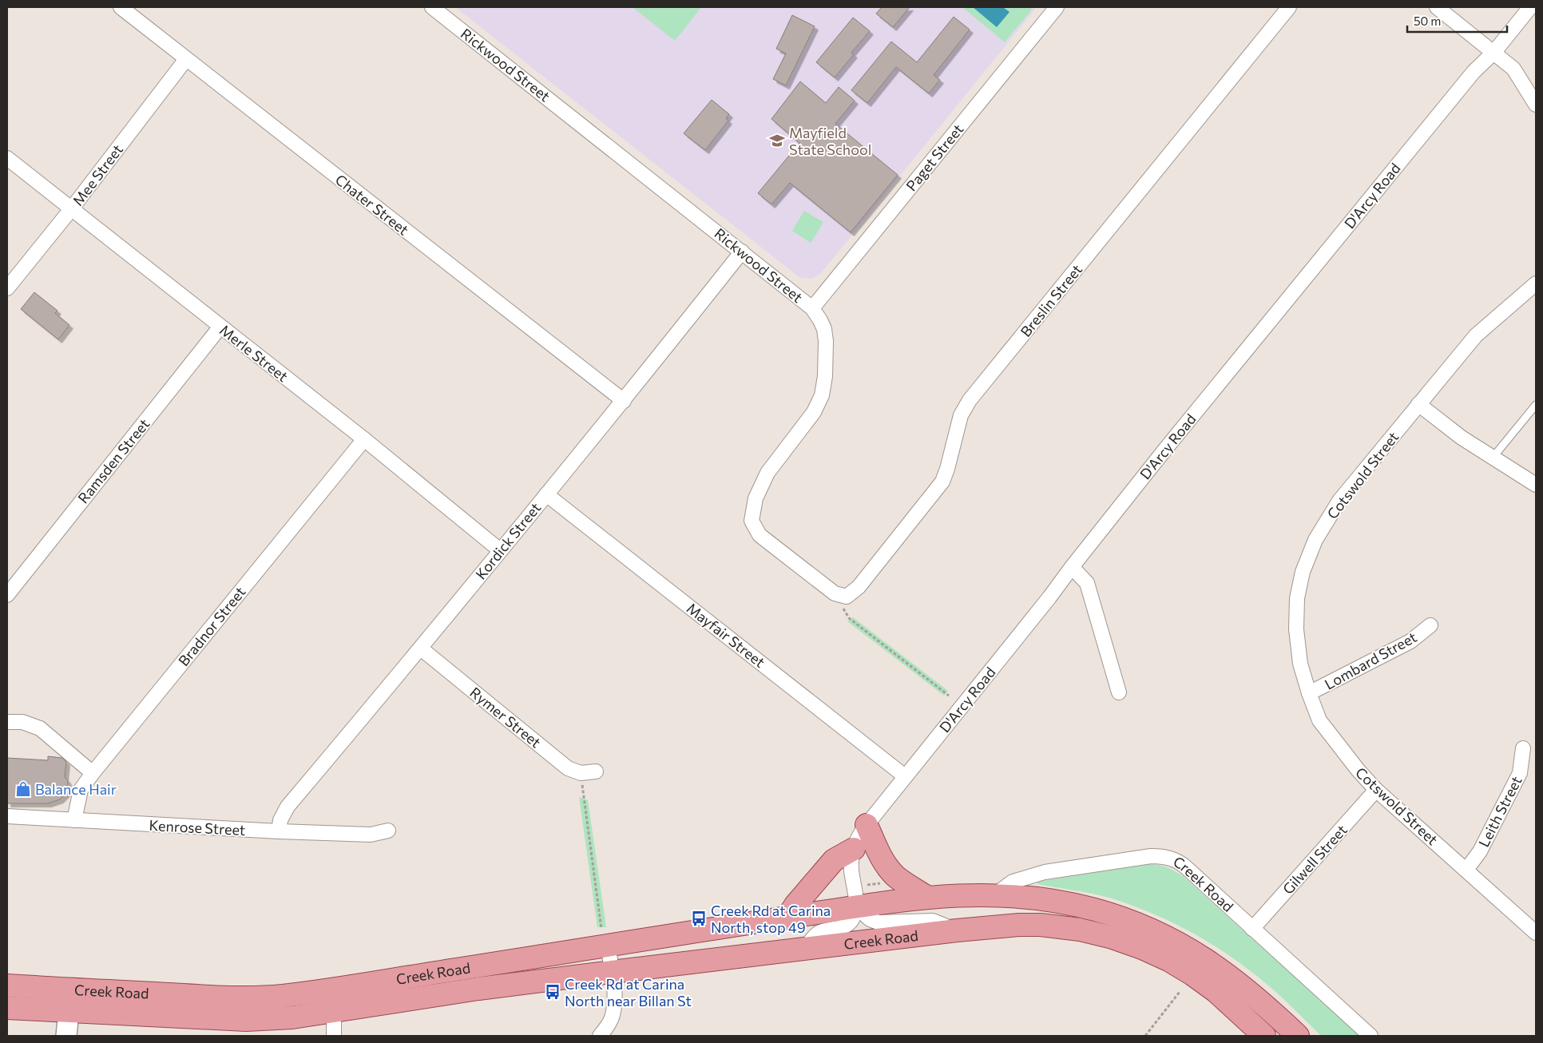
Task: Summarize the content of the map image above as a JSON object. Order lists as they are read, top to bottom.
{
  "streets": {
    "main road": ["Creek Road"],
    "street": [
      "Rickwood Street",
      "Paget Street",
      "Mee Street",
      "D'Arcy Road",
      "Chater Street",
      "Breslin Street",
      "Merle Street",
      "Ramsden Street",
      "Cotswold Street",
      "Kordick Street",
      "Bradnor Street",
      "Mayfair Street",
      "Lombard Street",
      "Rymer Street",
      "Leith Street",
      "Kenrose Street",
      "Gilwell Street"
    ]
  },
  "crossings": [
    ["Rickwood Street", "Paget Street"],
    ["Rickwood Street", "Breslin Street"],
    ["Rickwood Street", "Kordick Street"],
    ["Mee Street", "Chater Street"],
    ["Mee Street", "Merle Street"],
    ["D'Arcy Road", "Mayfair Street"],
    ["D'Arcy Road", "Creek Road"],
    ["Chater Street", "Kordick Street"],
    ["Merle Street", "Ramsden Street"],
    ["Merle Street", "Kordick Street"],
    ["Merle Street", "Bradnor Street"],
    ["Cotswold Street", "Lombard Street"],
    ["Cotswold Street", "Leith Street"],
    ["Cotswold Street", "Gilwell Street"],
    ["Kordick Street", "Mayfair Street"],
    ["Kordick Street", "Rymer Street"],
    ["Kordick Street", "Kenrose Street"],
    ["Bradnor Street", "Kenrose Street"],
    ["Gilwell Street", "Creek Road"]
  ],
  "places": {
    "school or university": ["Mayfield State School"],
    "shop": ["Balance Hair"],
    "bus stop": ["Creek Rd at Carina North, stop 49", "Creek Rd at Carina North near Billan St"]
  },
  "scale_bar": "50 m"
}
